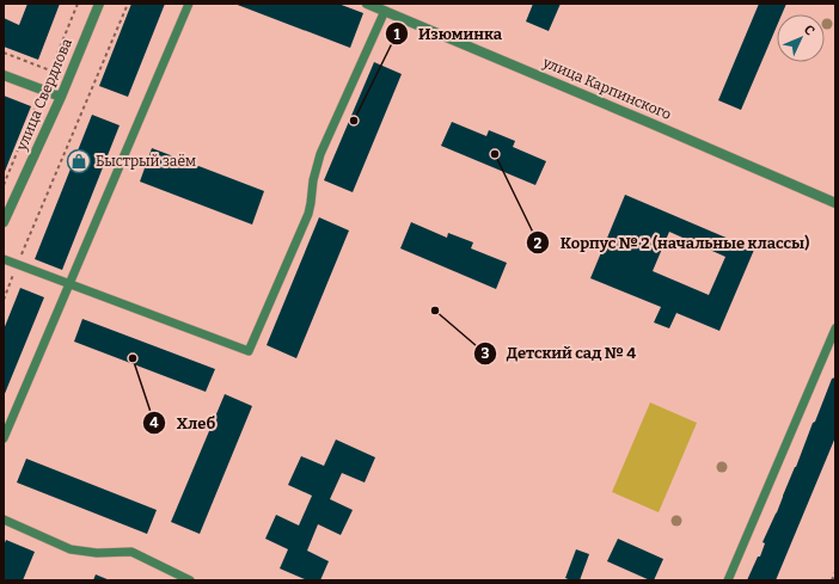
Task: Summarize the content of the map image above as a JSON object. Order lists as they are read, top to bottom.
{
  "streets": {
    "street": ["улица Карпинского", "улица Свердлова"]
  },
  "places": {
    "other": [
      "Изюминка",
      "Корпус № 2 (начальные классы)",
      "Детский сад № 4",
      "Хлеб"
    ],
    "shop": ["Быстрый заём"]
  },
  "north": "top right"
}
